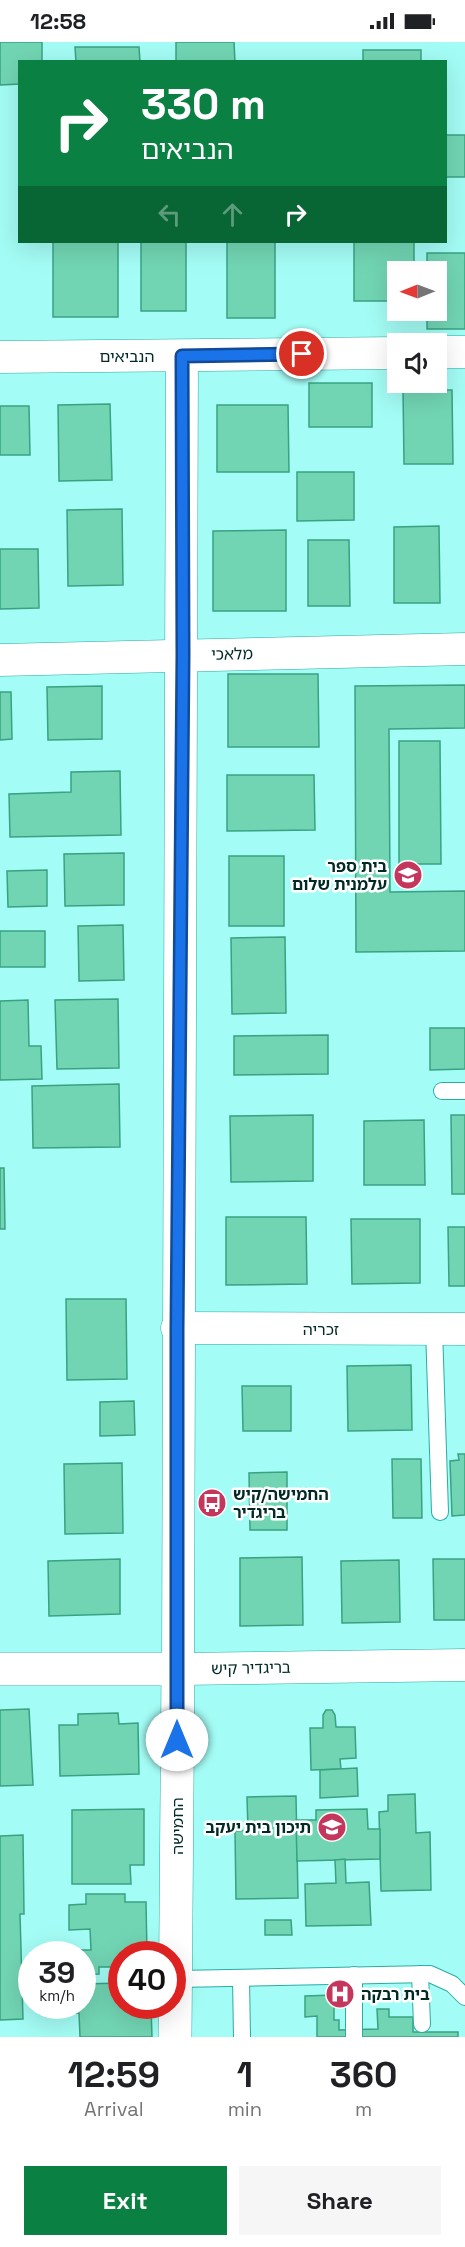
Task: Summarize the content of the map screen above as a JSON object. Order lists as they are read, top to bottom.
{
  "streets": {
    "street": [
      "הנביאים",
      "מלאכי",
      "זכריה",
      "בריגדיר קיש",
      "החמישה"
    ]
  },
  "crossings": [
    ["הנביאים", "החמישה"],
    ["מלאכי", "החמישה"],
    ["זכריה", "החמישה"],
    ["בריגדיר קיש", "החמישה"]
  ],
  "places": {
    "school or university": ["בית ספר עלמנית שלום", "תיכון בית יעקב"],
    "bus stop": ["החמישה/קיש בריגדיר"],
    "hospital": ["בית רבקה"]
  },
  "north": "left",
  "page": {
    "status": "12:58",
    "turn": ["330 m", "הנביאים"],
    "speed": "39 km/h",
    "limit": "40",
    "eta": [
      "12:59",
      "Arrival",
      "1",
      "min",
      "360",
      "m"
    ],
    "buttons": ["Exit", "Share"]
  }
}
